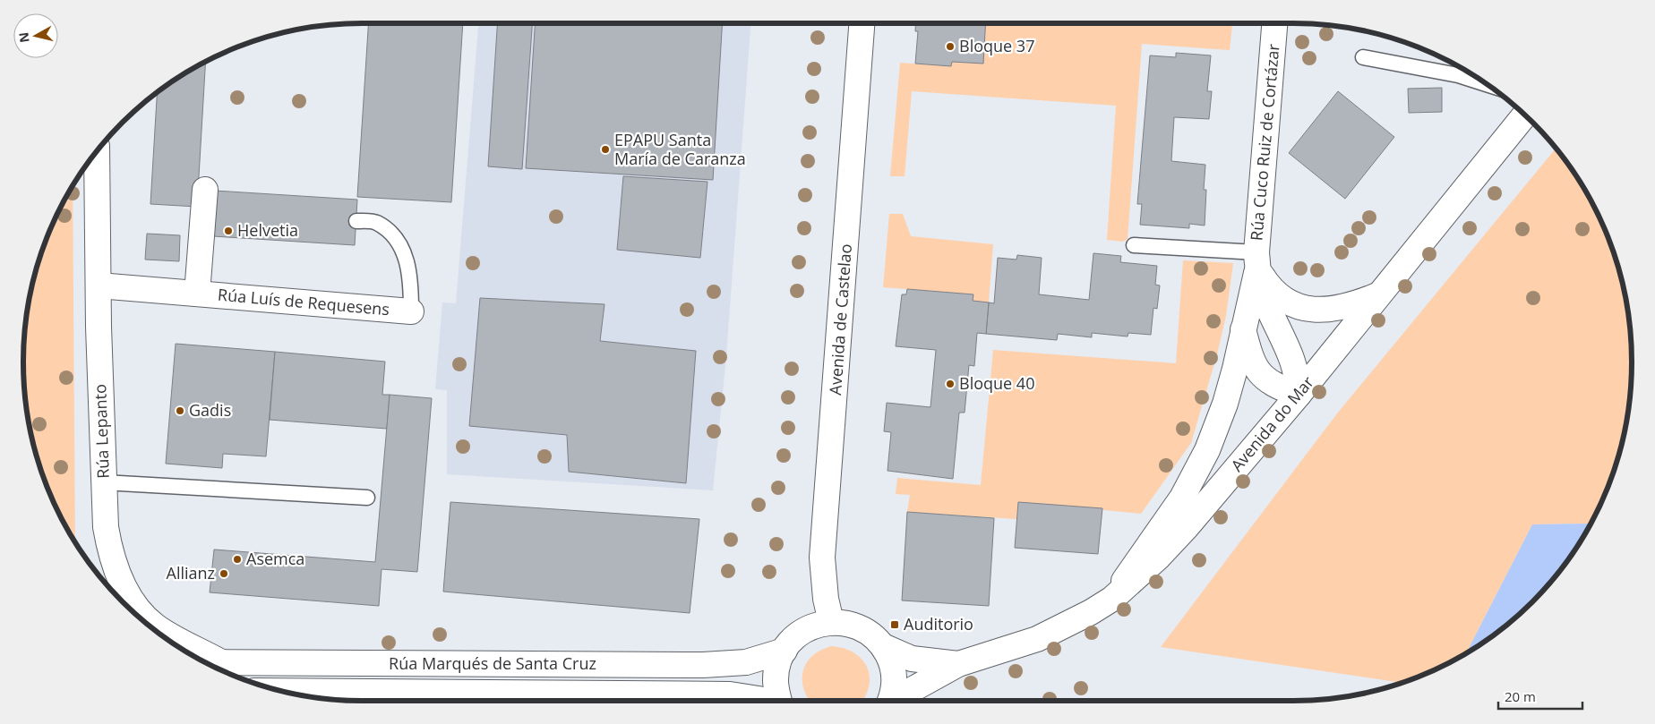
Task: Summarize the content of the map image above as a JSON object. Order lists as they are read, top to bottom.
{
  "streets": {
    "street": [
      "Rúa Cuco Ruiz de Cortázar",
      "Rúa Luís de Requesens",
      "Avenida de Castelao",
      "Avenida do Mar",
      "Rúa Lepanto",
      "Rúa Marqués de Santa Cruz"
    ]
  },
  "crossings": [
    ["Rúa Luís de Requesens", "Rúa Lepanto"],
    ["Rúa Lepanto", "Rúa Marqués de Santa Cruz"]
  ],
  "places": {
    "other": [
      "Bloque 37",
      "EPAPU Santa María de Caranza",
      "Helvetia",
      "Bloque 40",
      "Gadis",
      "Asemca",
      "Allianz"
    ],
    "transit": ["Auditorio"]
  },
  "scale_bar": "20 m",
  "north": "left"
}
